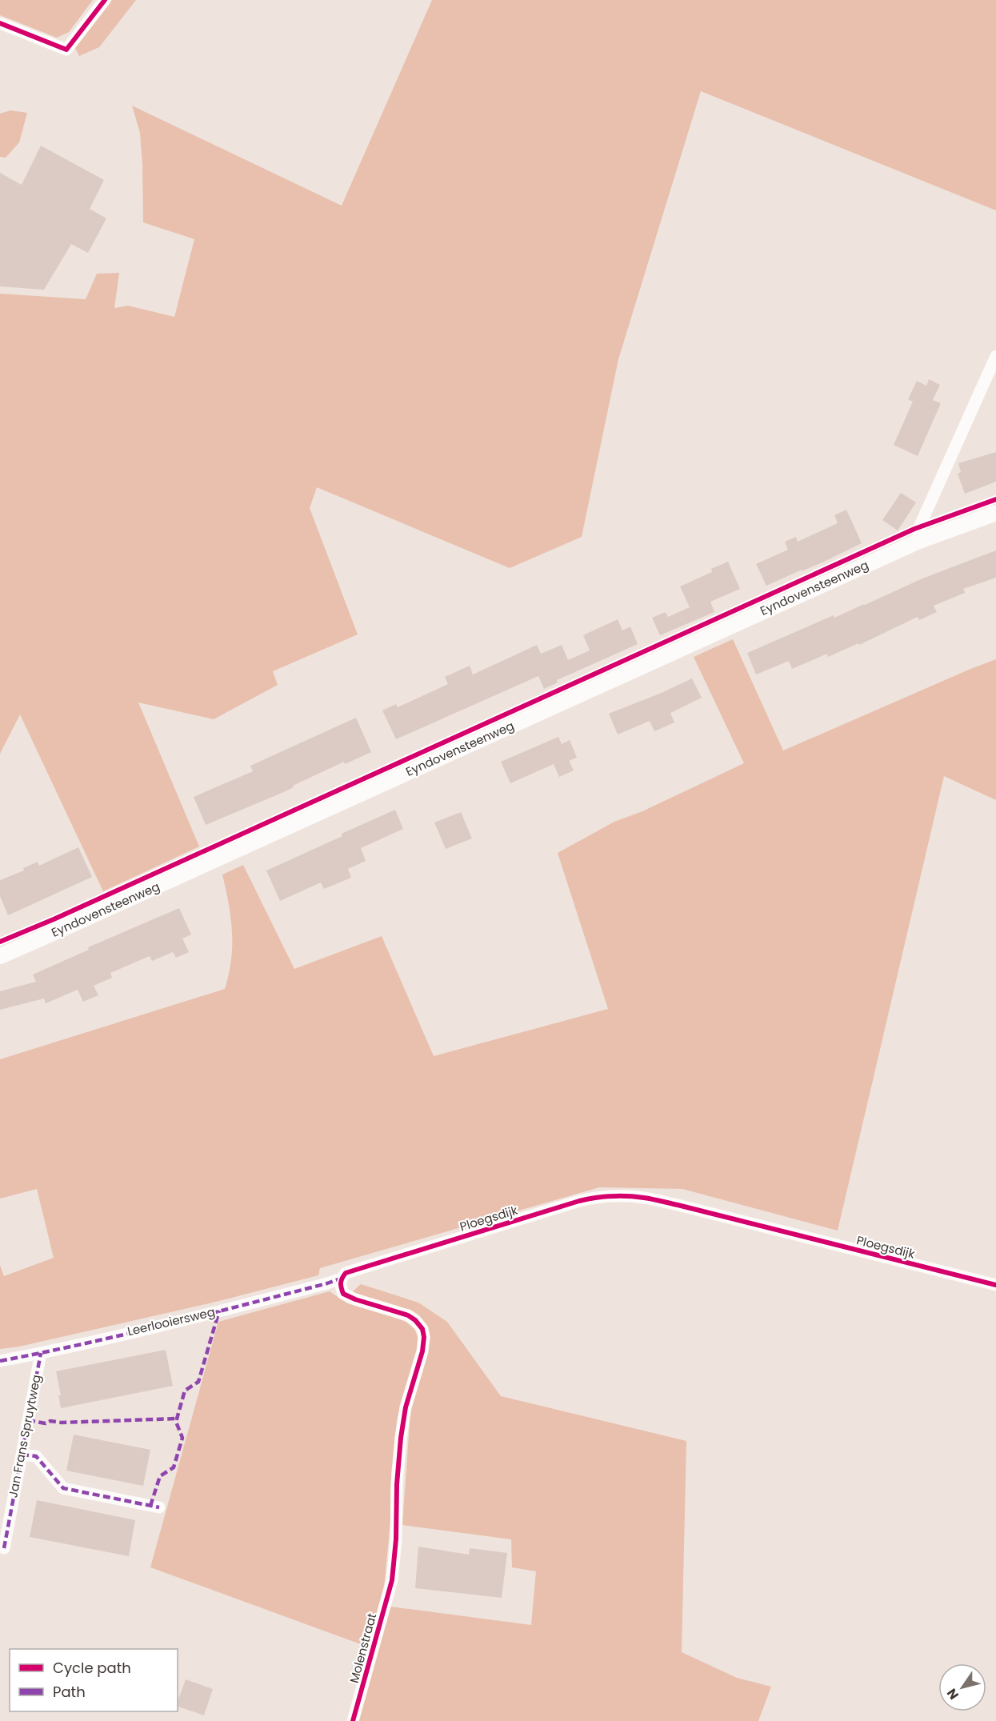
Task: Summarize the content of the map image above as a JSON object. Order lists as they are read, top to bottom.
{
  "streets": {
    "street": [
      "Eyndovensteenweg",
      "Ploegsdijk",
      "Leerlooiersweg",
      "Jan Frans Spruytweg",
      "Molenstraat"
    ]
  },
  "crossings": [
    ["Ploegsdijk", "Leerlooiersweg"],
    ["Ploegsdijk", "Molenstraat"],
    ["Leerlooiersweg", "Jan Frans Spruytweg"],
    ["Leerlooiersweg", "Molenstraat"]
  ],
  "legend": ["Cycle path", "Path"],
  "north": "bottom left"
}
